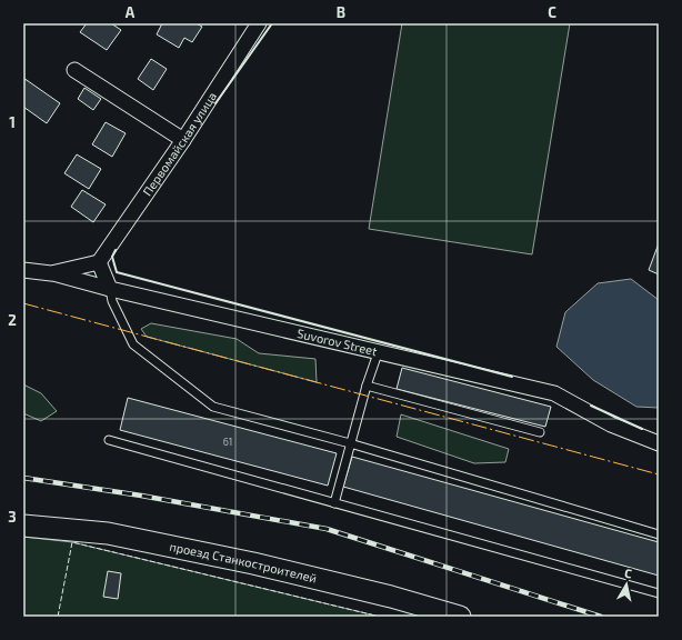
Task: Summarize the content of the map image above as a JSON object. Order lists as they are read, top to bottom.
{
  "streets": {
    "main road": ["проезд Станкостроителей"],
    "street": ["Первомайская улица", "Suvorov Street"]
  },
  "house_numbers": ["61"],
  "north": "top",
  "grid": {
    "columns": ["A", "B", "C"],
    "rows": ["1", "2", "3"]
  }
}
